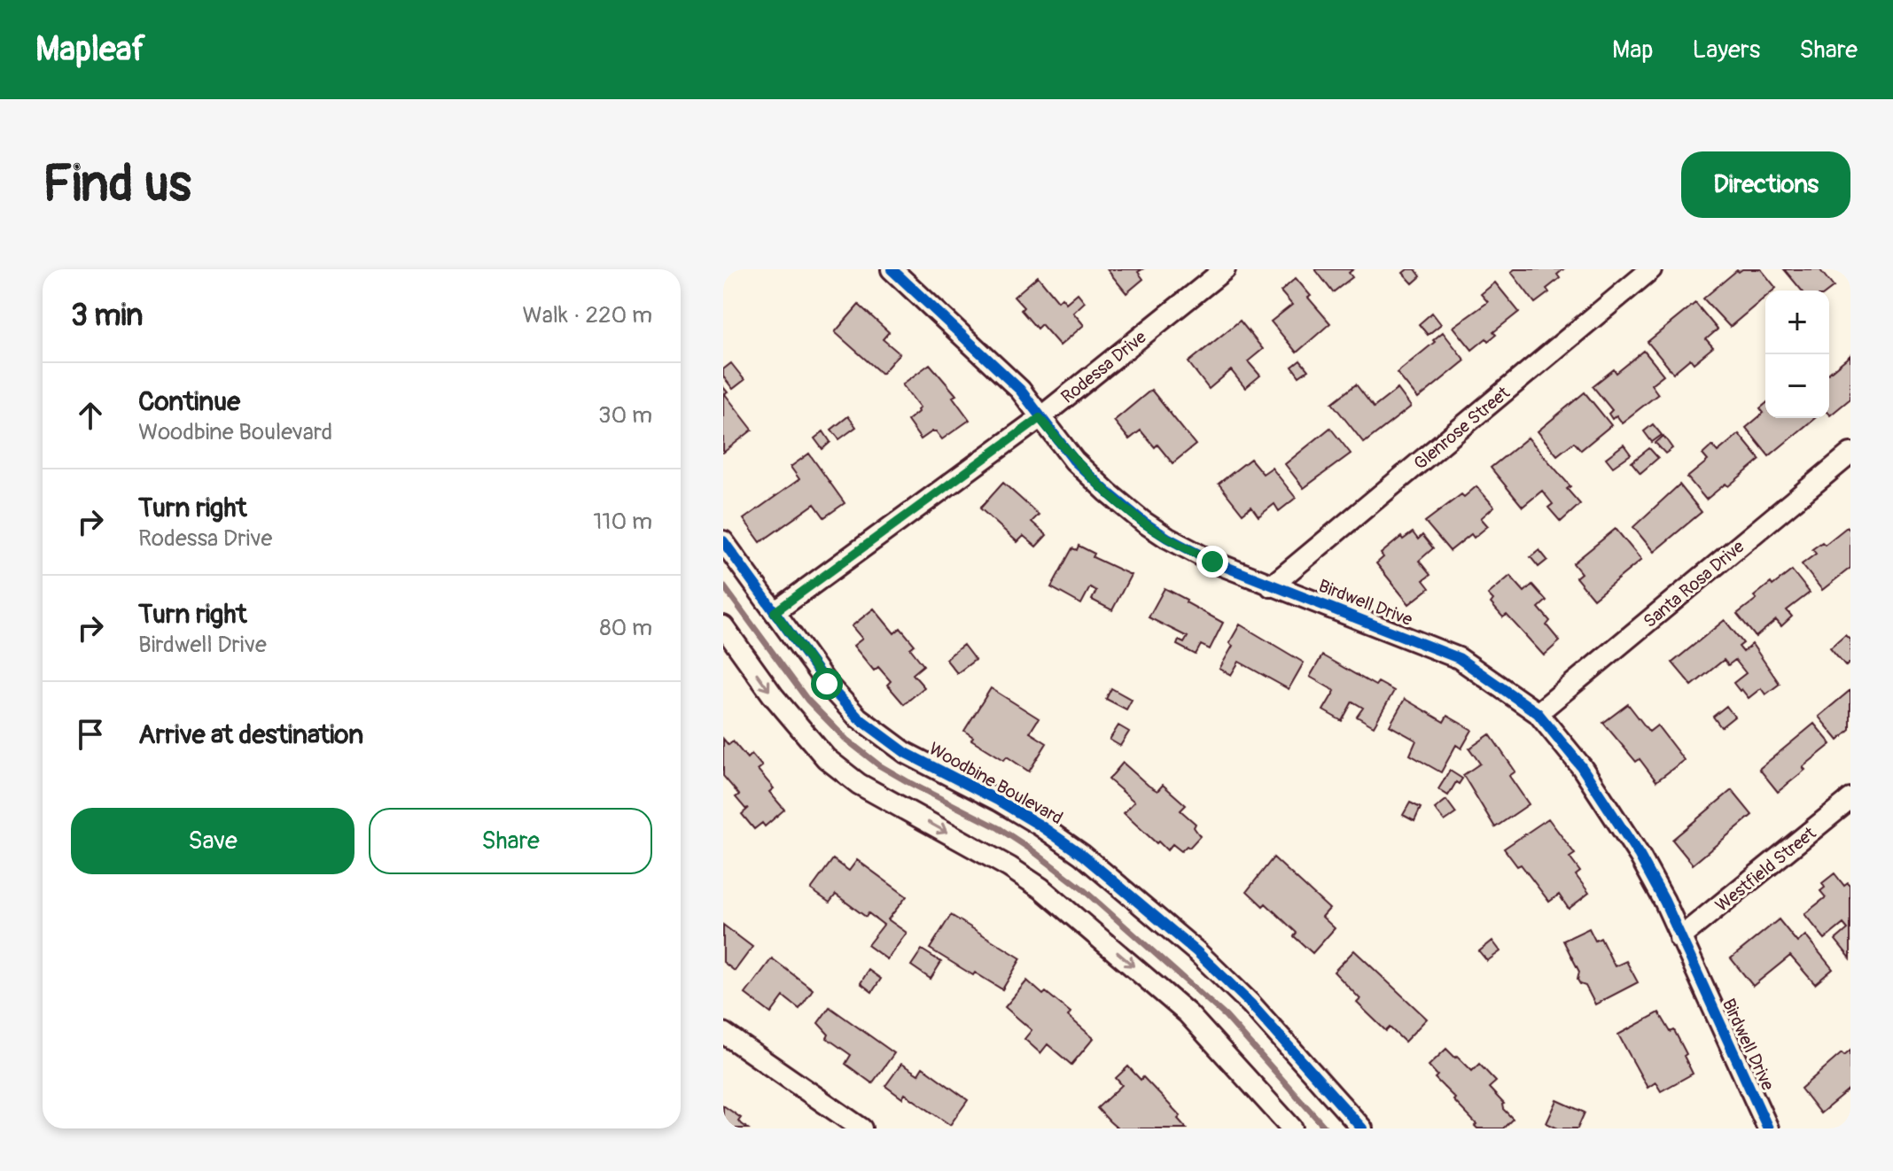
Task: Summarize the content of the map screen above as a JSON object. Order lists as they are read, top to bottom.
{
  "streets": {
    "street": [
      "Rodessa Drive",
      "Glenrose Street",
      "Santa Rosa Drive",
      "Birdwell Drive",
      "Woodbine Boulevard",
      "Westfield Street"
    ]
  },
  "crossings": [
    ["Rodessa Drive", "Birdwell Drive"],
    ["Rodessa Drive", "Woodbine Boulevard"],
    ["Glenrose Street", "Birdwell Drive"],
    ["Santa Rosa Drive", "Birdwell Drive"],
    ["Birdwell Drive", "Westfield Street"]
  ],
  "page": {
    "header": "Mapleaf",
    "nav": ["Map", "Layers", "Share"],
    "buttons": [
      "Directions",
      ["Save", "Share"]
    ],
    "title": "Find us",
    "heading": ["3 min", "Walk · 220 m"],
    "map_buttons": ["+", "−"],
    "list": [
      ["Continue", "Woodbine Boulevard", "30 m"],
      ["Turn right", "Rodessa Drive", "110 m"],
      ["Turn right", "Birdwell Drive", "80 m"],
      "Arrive at destination"
    ]
  }
}
